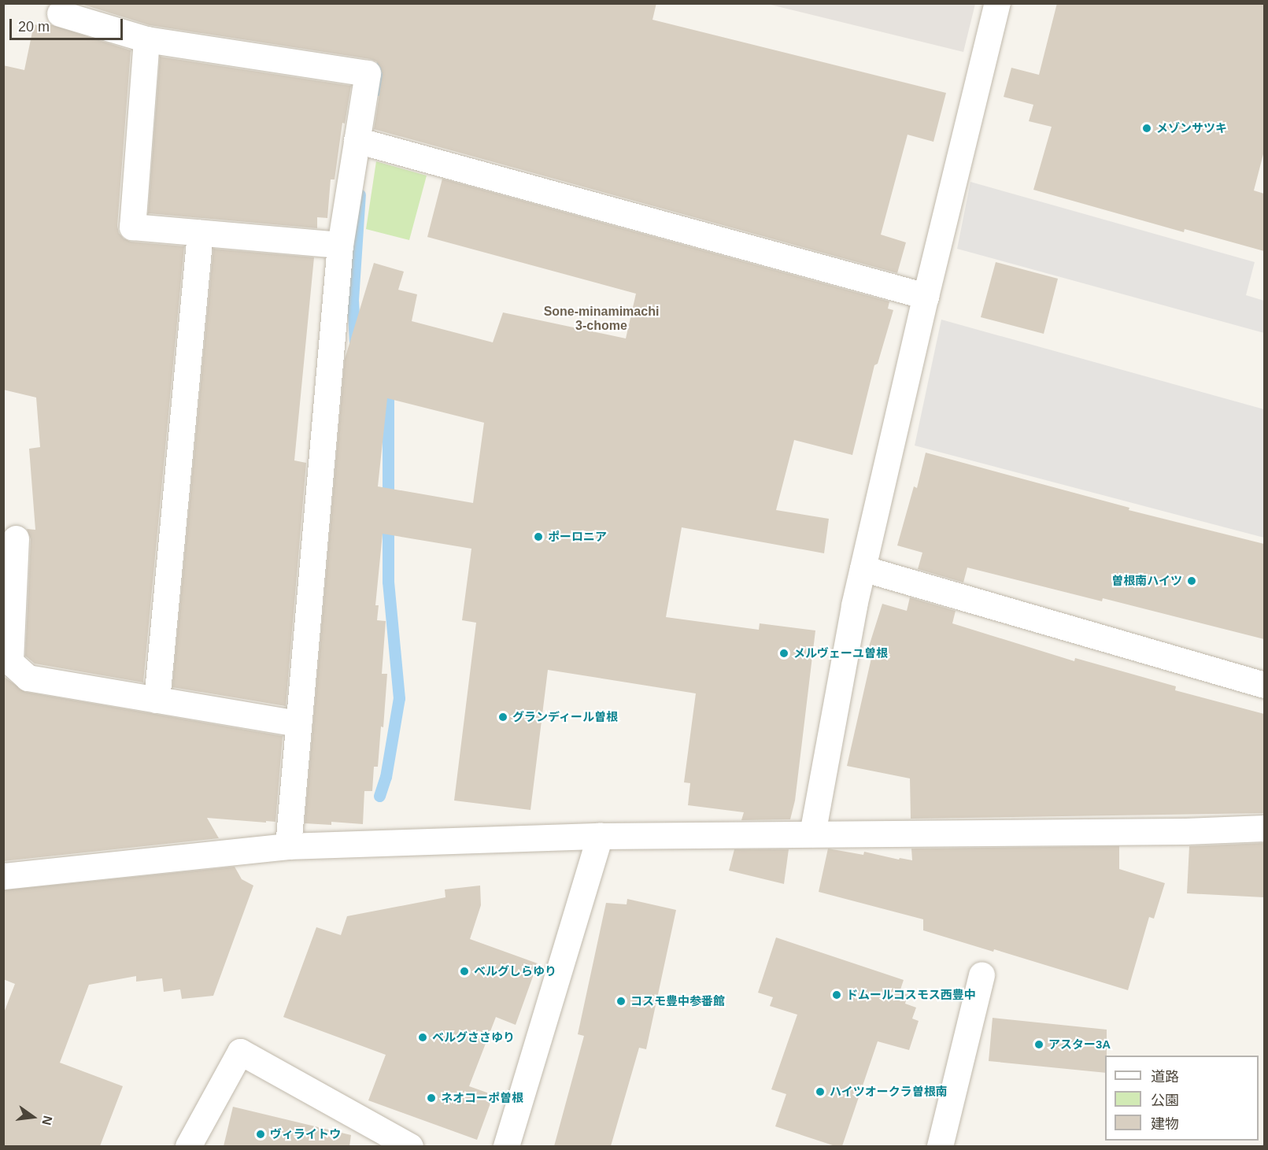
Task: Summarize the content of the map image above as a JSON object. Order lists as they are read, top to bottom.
{
  "districts": ["Sone-minamimachi 3-chome"],
  "places": [
    "メゾンサツキ",
    "ポーロニア",
    "曽根南ハイツ",
    "メルヴェーユ曽根",
    "グランディール曽根",
    "ベルグしらゆり",
    "ドムールコスモス西豊中",
    "コスモ豊中参番館",
    "ベルグささゆり",
    "アスター3A",
    "ハイツオークラ曽根南",
    "ネオコーポ曽根",
    "ヴィライトウ"
  ],
  "legend": ["道路", "公園", "建物"],
  "scale_bar": "20 m",
  "north": "right"
}
